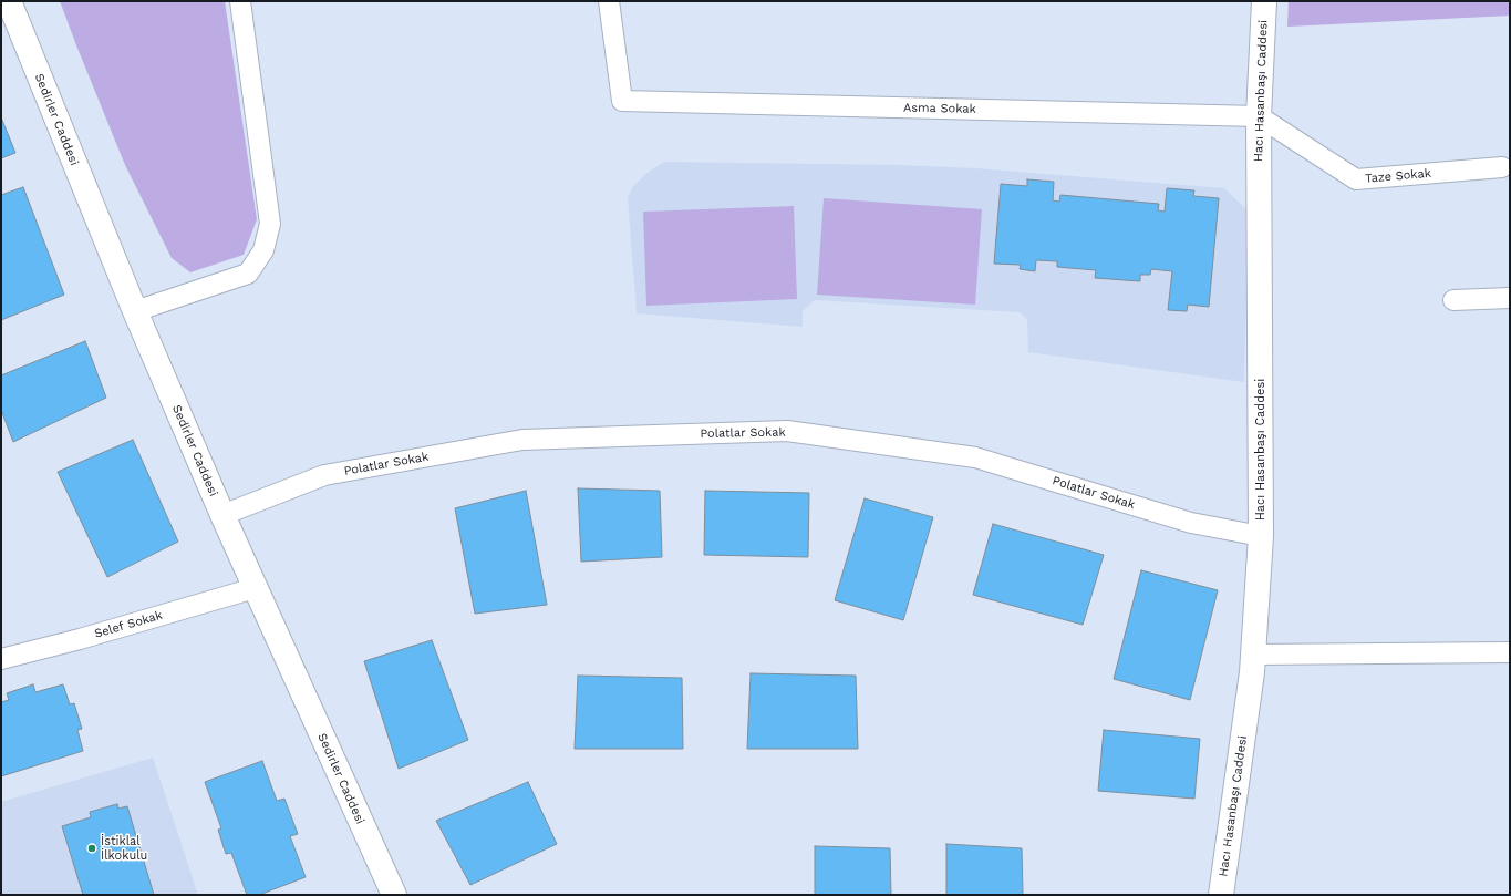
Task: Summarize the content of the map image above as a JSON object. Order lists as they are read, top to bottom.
{
  "streets": {
    "street": [
      "Hacı Hasanbaşı Caddesi",
      "Asma Sokak",
      "Sedirler Caddesi",
      "Taze Sokak",
      "Polatlar Sokak",
      "Selef Sokak"
    ]
  },
  "crossings": [
    ["Hacı Hasanbaşı Caddesi", "Asma Sokak"],
    ["Hacı Hasanbaşı Caddesi", "Taze Sokak"],
    ["Hacı Hasanbaşı Caddesi", "Polatlar Sokak"],
    ["Asma Sokak", "Taze Sokak"],
    ["Sedirler Caddesi", "Polatlar Sokak"],
    ["Sedirler Caddesi", "Selef Sokak"]
  ],
  "places": ["İstiklal İlkokulu"]
}
